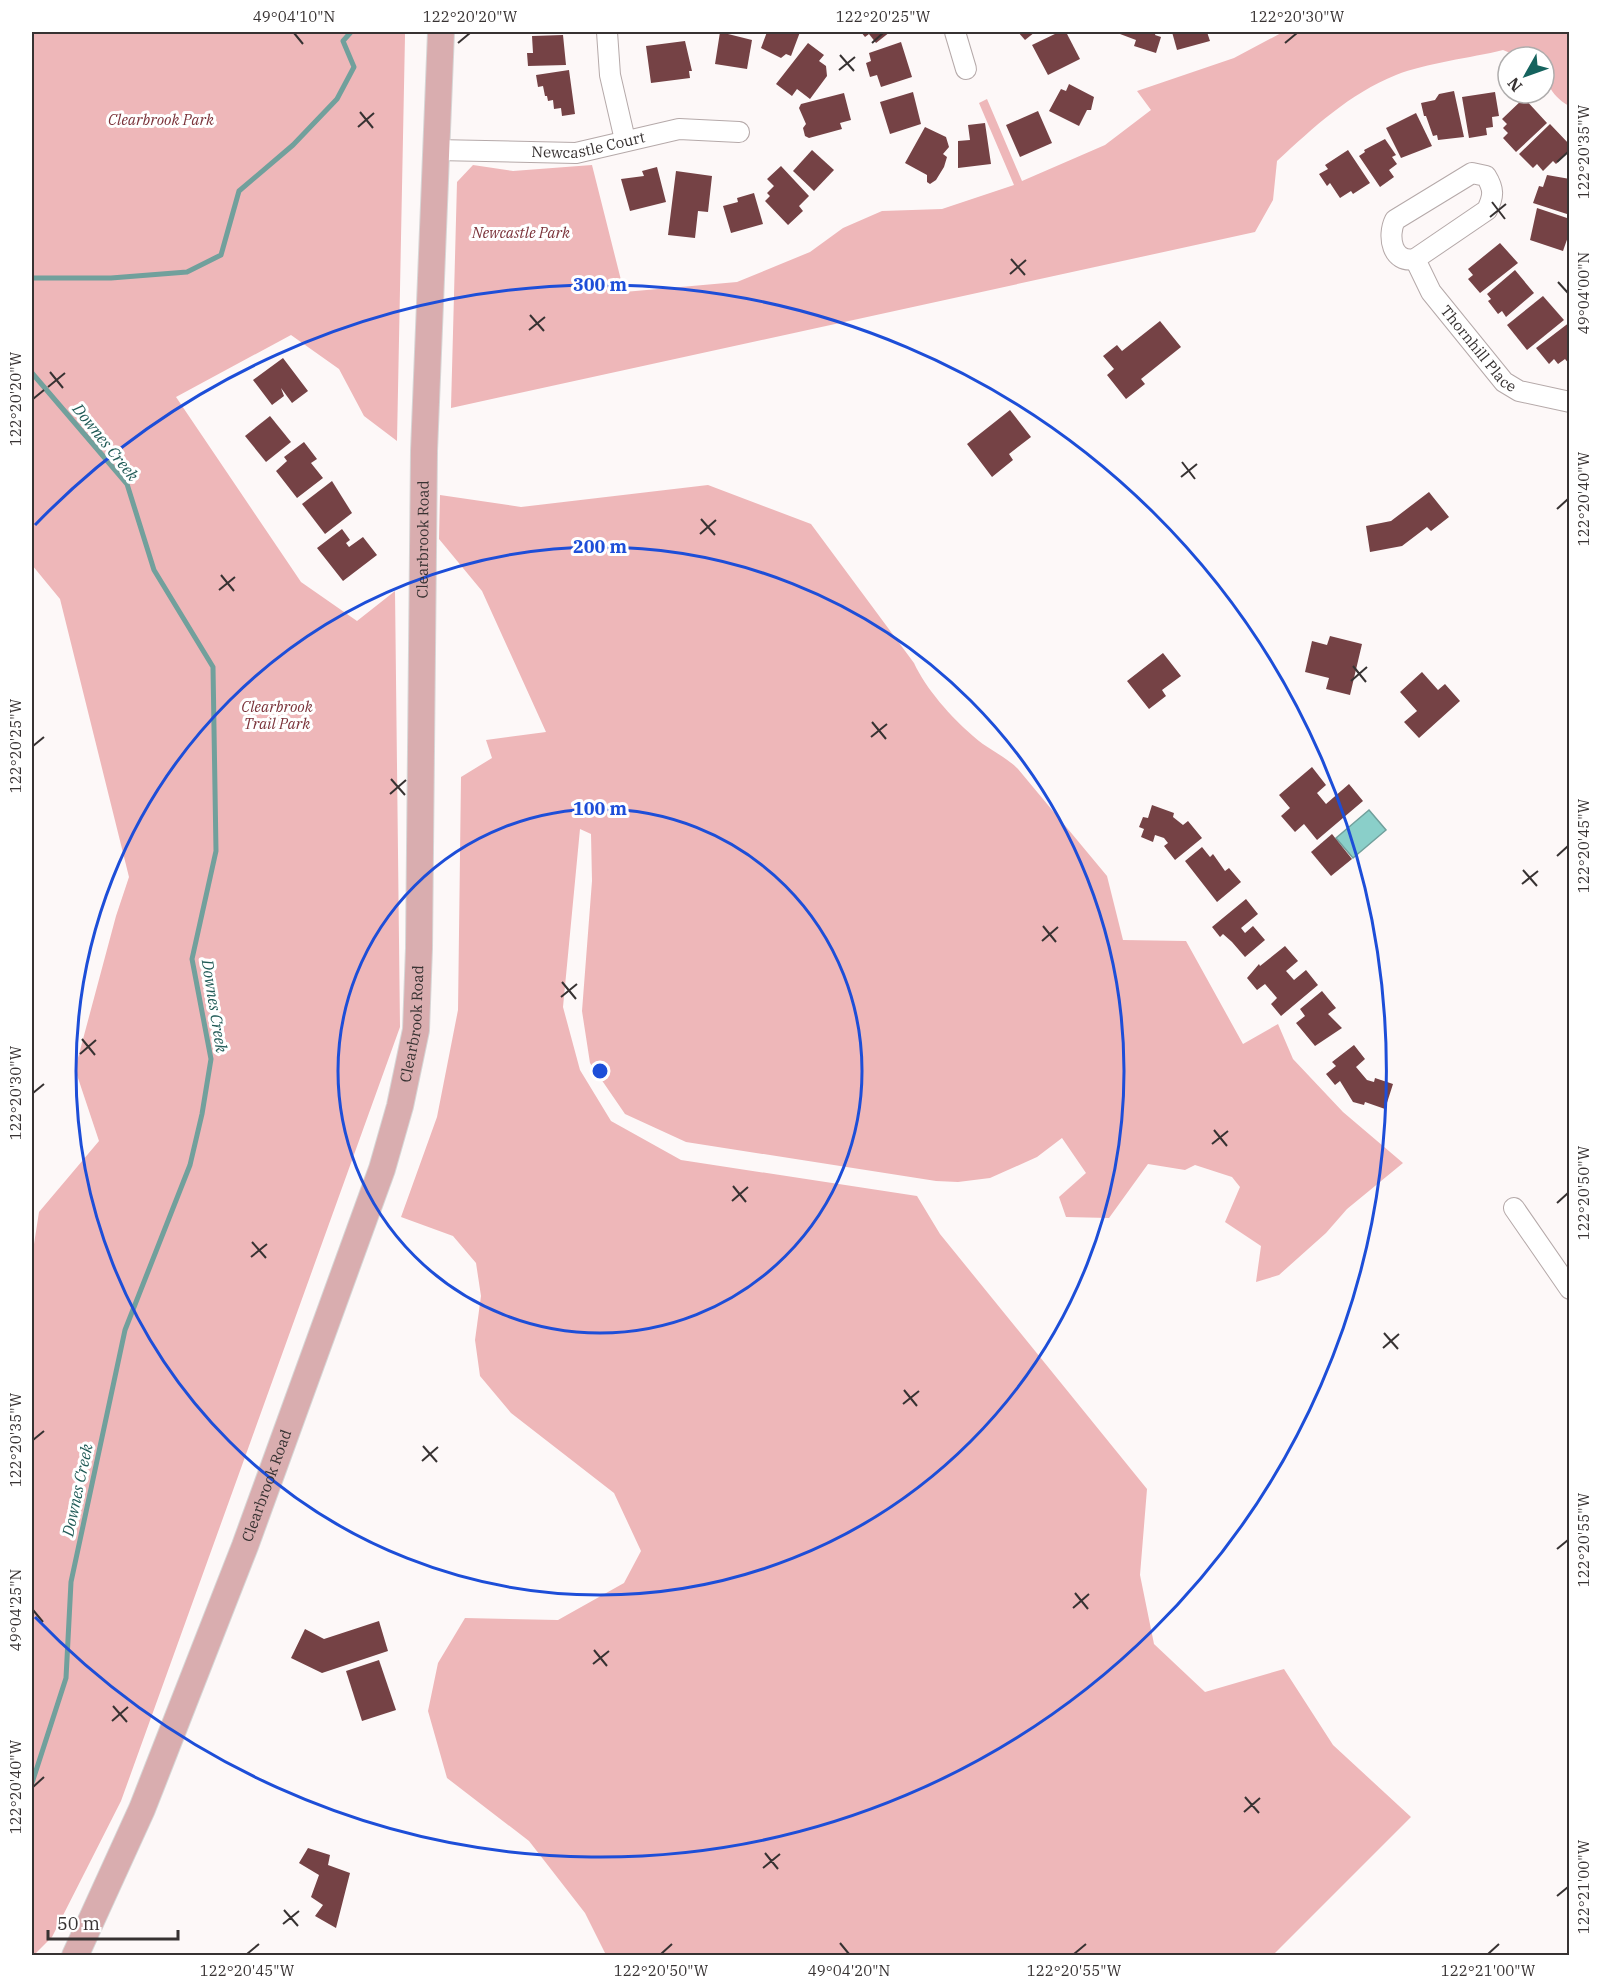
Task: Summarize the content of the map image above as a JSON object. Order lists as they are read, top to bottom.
{
  "streets": {
    "main road": ["Clearbrook Road"],
    "street": ["Newcastle Court", "Thornhill Place"]
  },
  "crossings": [
    ["Newcastle Court", "Clearbrook Road"]
  ],
  "water": ["Downes Creek"],
  "parks": ["Clearbrook Park", "Newcastle Park", "Clearbrook Trail Park"],
  "scale_bar": "50 m",
  "north": "bottom left",
  "coordinates": [
    "49°04'10\"N",
    "122°20'20\"W",
    "122°20'25\"W",
    "122°20'30\"W",
    "122°20'35\"W",
    "49°04'00\"N",
    "122°20'40\"W",
    "122°20'45\"W",
    "122°20'50\"W",
    "122°20'55\"W",
    "49°04'25\"N",
    "122°21'00\"W",
    "49°04'20\"N"
  ],
  "rings": ["300 m", "200 m", "100 m"]
}
